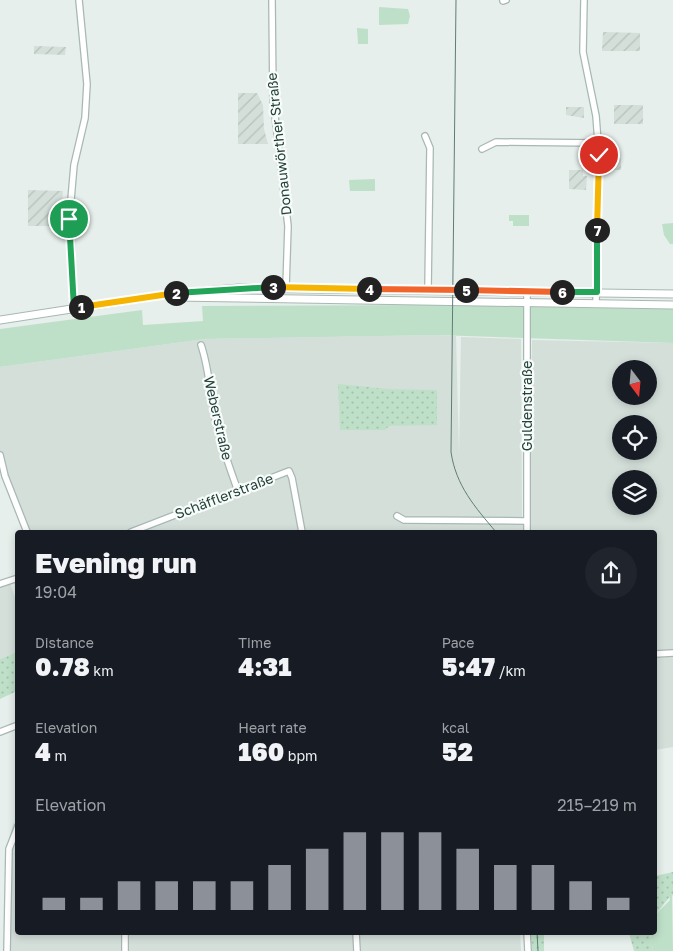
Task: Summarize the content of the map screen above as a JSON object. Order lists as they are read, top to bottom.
{
  "streets": {
    "street": [
      "Donauwörther Straße",
      "Guldenstraße",
      "Weberstraße",
      "Schäfflerstraße"
    ]
  },
  "crossings": [
    ["Weberstraße", "Schäfflerstraße"]
  ],
  "north": "bottom",
  "page": {
    "pins": [
      "7",
      "3",
      "4",
      "5",
      "6",
      "2",
      "1"
    ],
    "heading": ["Evening run", "19:04"],
    "stats": [
      ["Distance", "0.78 km"],
      ["Time", "4:31"],
      ["Pace", "5:47 /km"],
      ["Elevation", "4 m"],
      ["Heart rate", "160 bpm"],
      ["kcal", "52"]
    ],
    "chart": ["Elevation", "215–219 m"]
  }
}
